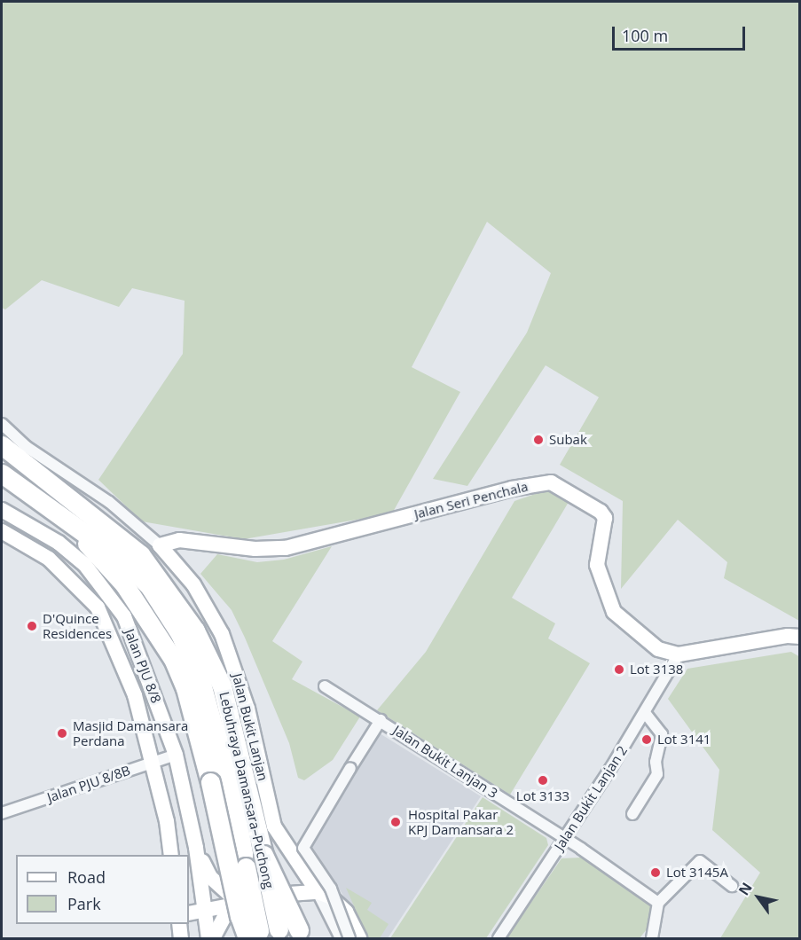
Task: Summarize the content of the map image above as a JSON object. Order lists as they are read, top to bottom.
{
  "streets": {
    "highway": ["Lebuhraya Damansara–Puchong"],
    "street": [
      "Jalan Seri Penchala",
      "Jalan PJU 8/8",
      "Jalan Bukit Lanjan",
      "Jalan Bukit Lanjan 3",
      "Jalan PJU 8/8B",
      "Jalan Bukit Lanjan 2"
    ]
  },
  "crossings": [
    ["Jalan Seri Penchala", "Jalan Bukit Lanjan"],
    ["Jalan Seri Penchala", "Jalan Bukit Lanjan 2"],
    ["Jalan PJU 8/8", "Jalan PJU 8/8B"],
    ["Jalan Bukit Lanjan 3", "Jalan Bukit Lanjan 2"]
  ],
  "places": [
    "Subak",
    "D'Quince Residences",
    "Lot 3138",
    "Masjid Damansara Perdana",
    "Lot 3141",
    "Lot 3133",
    "Hospital Pakar KPJ Damansara 2",
    "Lot 3145A"
  ],
  "legend": ["Road", "Park"],
  "scale_bar": "100 m",
  "north": "top left"
}
